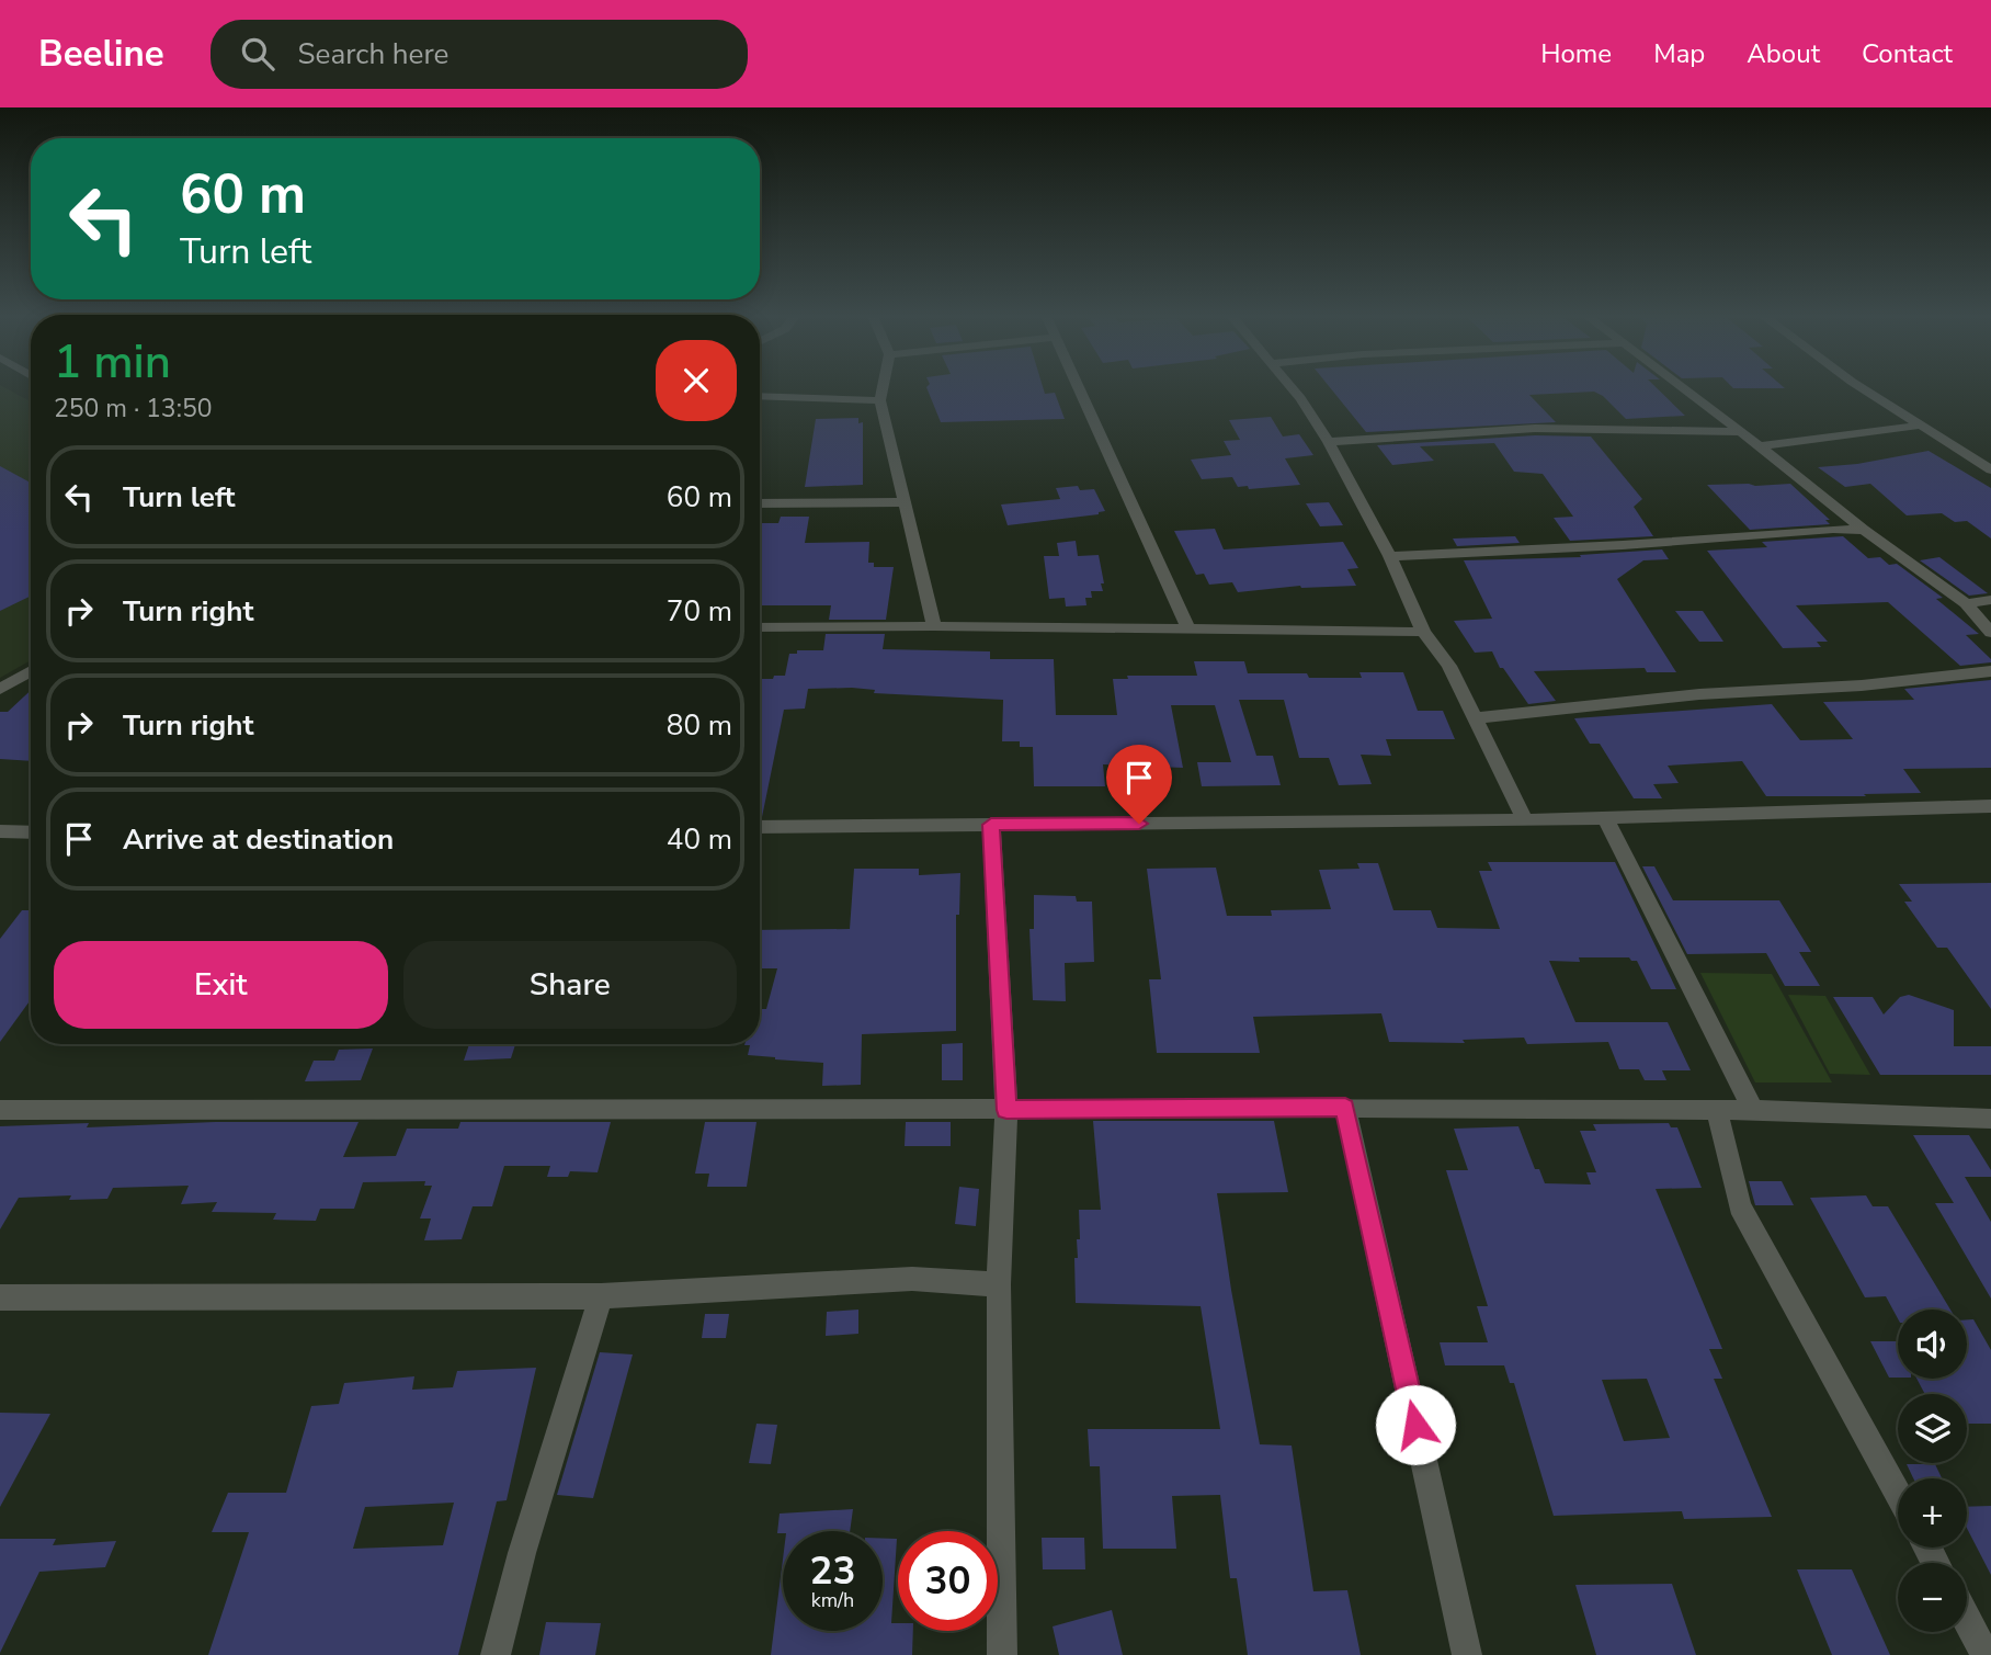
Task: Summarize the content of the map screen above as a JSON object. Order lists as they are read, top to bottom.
{
  "page": {
    "header": "Beeline",
    "search": "Search here",
    "nav": [
      "Home",
      "Map",
      "About",
      "Contact"
    ],
    "turn": ["60 m", "Turn left"],
    "heading": ["1 min", "250 m · 13:50"],
    "list": [
      {
        "name": "Turn left",
        "value": "60 m"
      },
      {
        "name": "Turn right",
        "value": "70 m"
      },
      {
        "name": "Turn right",
        "value": "80 m"
      },
      {
        "name": "Arrive at destination",
        "value": "40 m"
      }
    ],
    "buttons": ["Exit", "Share"],
    "map_buttons": ["+", "−"],
    "speed": "23 km/h",
    "limit": "30"
  }
}
